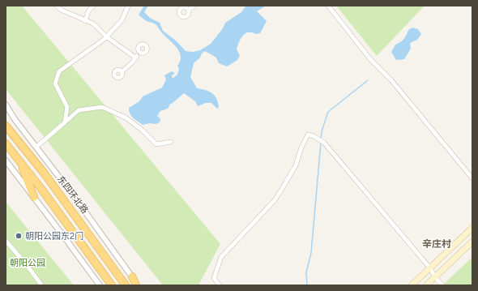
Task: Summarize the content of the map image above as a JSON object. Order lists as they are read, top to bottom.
{
  "streets": {
    "highway": ["东四环北路"]
  },
  "districts": ["辛庄村"],
  "parks": ["朝阳公园"],
  "places": ["朝阳公园东2门"]
}
